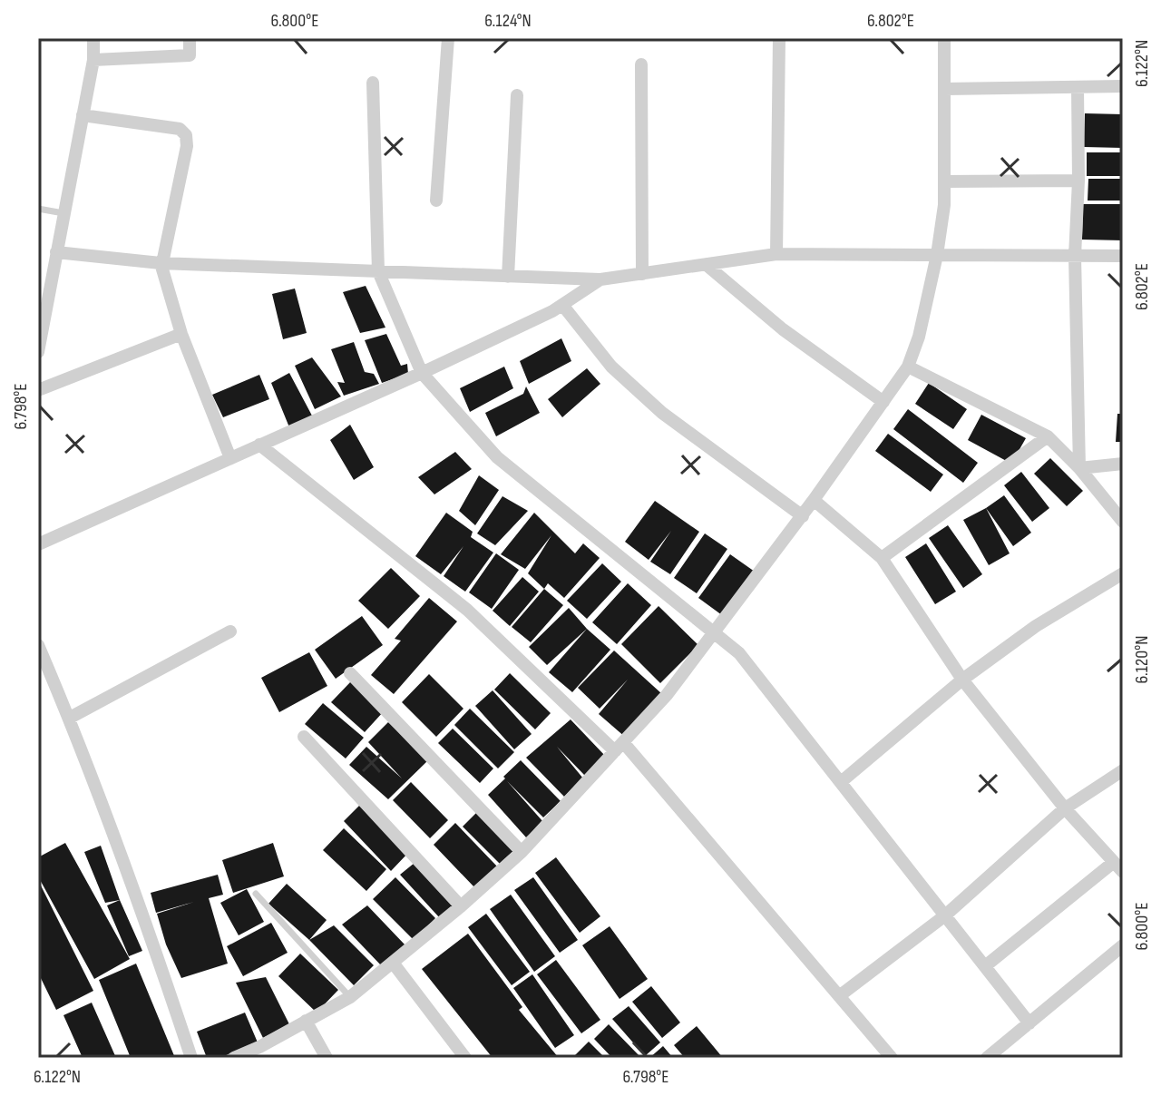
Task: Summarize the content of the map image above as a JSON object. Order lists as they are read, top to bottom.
{
  "coordinates": [
    "6.800°E",
    "6.124°N",
    "6.802°E",
    "6.122°N",
    "6.798°E",
    "6.120°N"
  ]
}
